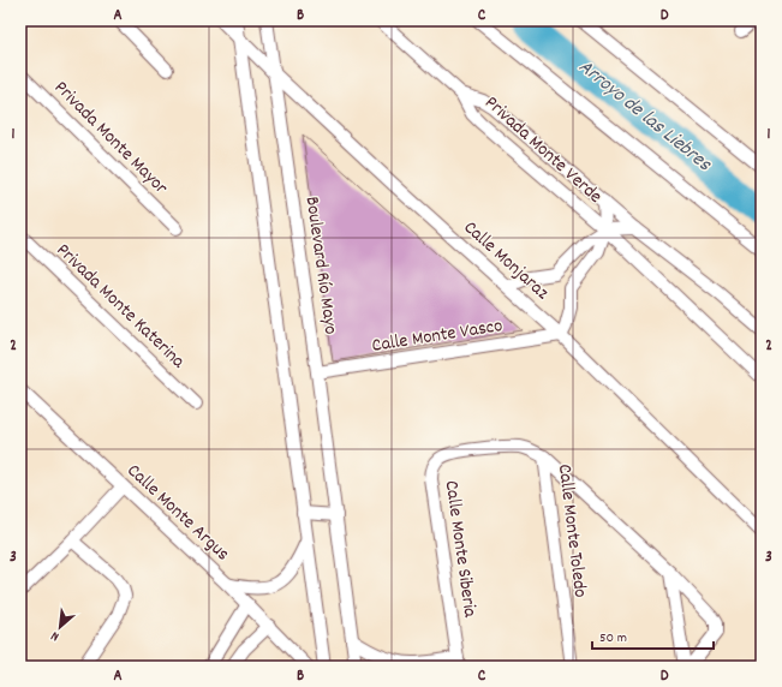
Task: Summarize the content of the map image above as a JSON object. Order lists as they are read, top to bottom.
{
  "streets": {
    "street": [
      "Privada Monte Mayor",
      "Privada Monte Verde",
      "Calle Monjaraz",
      "Boulevard Río Mayo",
      "Privada Monte Katerina",
      "Calle Monte Vasco",
      "Calle Monte Argus",
      "Calle Monte Toledo",
      "Calle Monte Siberia"
    ]
  },
  "crossings": [
    ["Calle Monjaraz", "Boulevard Río Mayo"],
    ["Calle Monjaraz", "Calle Monte Vasco"],
    ["Boulevard Río Mayo", "Calle Monte Vasco"],
    ["Calle Monte Toledo", "Calle Monte Siberia"]
  ],
  "water": ["Arroyo de las Liebres"],
  "scale_bar": "50 m",
  "north": "bottom left",
  "grid": {
    "columns": [
      "A",
      "B",
      "C",
      "D"
    ],
    "rows": ["1", "2", "3"]
  }
}
